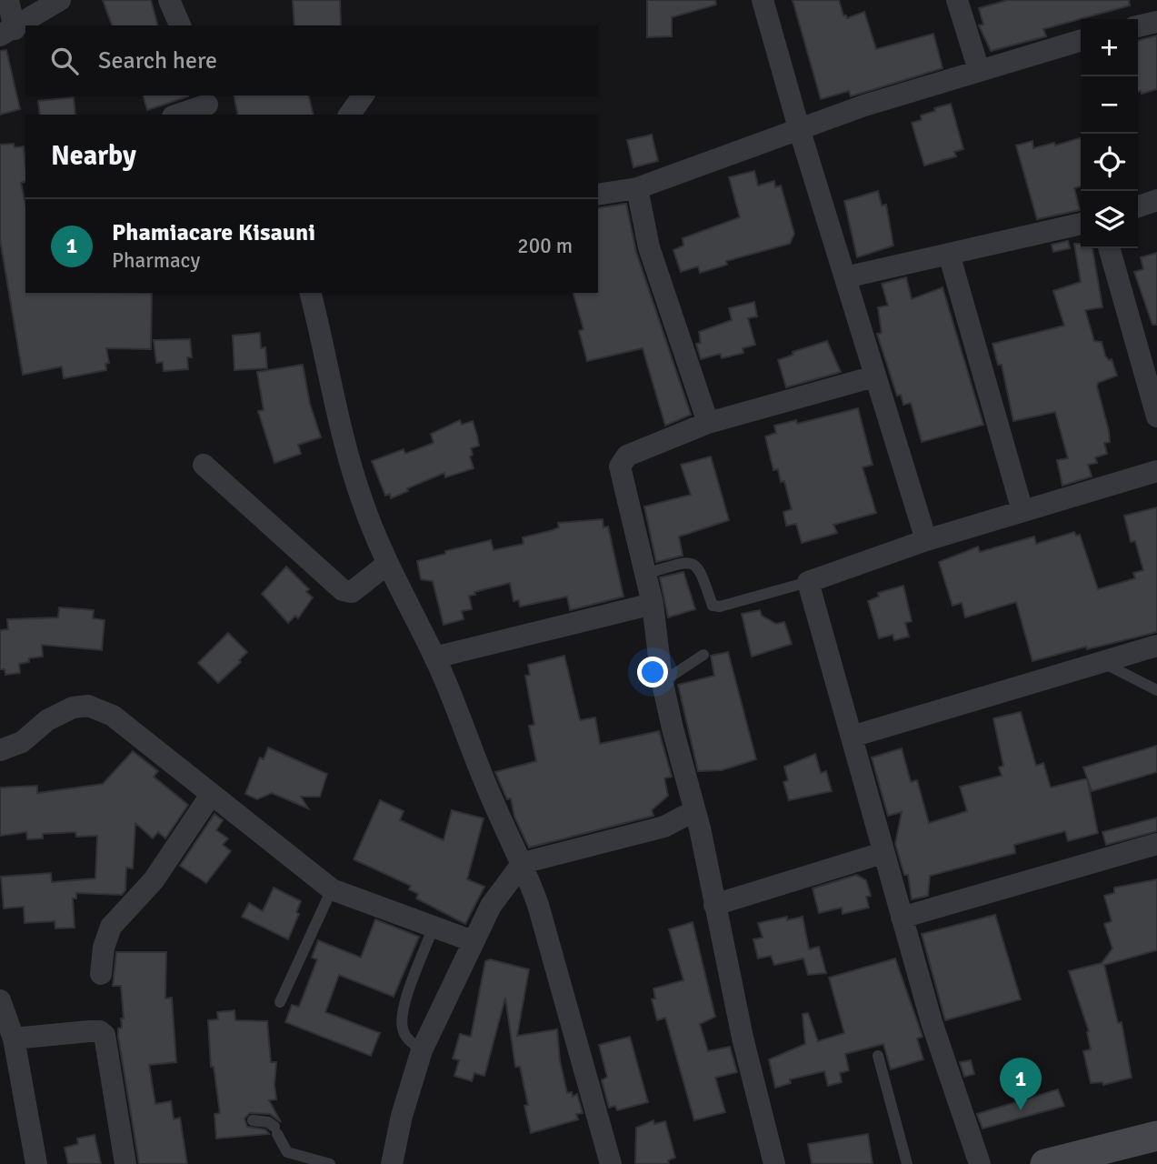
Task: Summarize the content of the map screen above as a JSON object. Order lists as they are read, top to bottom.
{
  "page": {
    "map_buttons": ["+", "−"],
    "search": "Search here",
    "heading": "Nearby",
    "list": [
      {
        "mark": "1",
        "name": "Phamiacare Kisauni",
        "note": "Pharmacy",
        "value": "200 m"
      }
    ],
    "pins": "1"
  }
}
